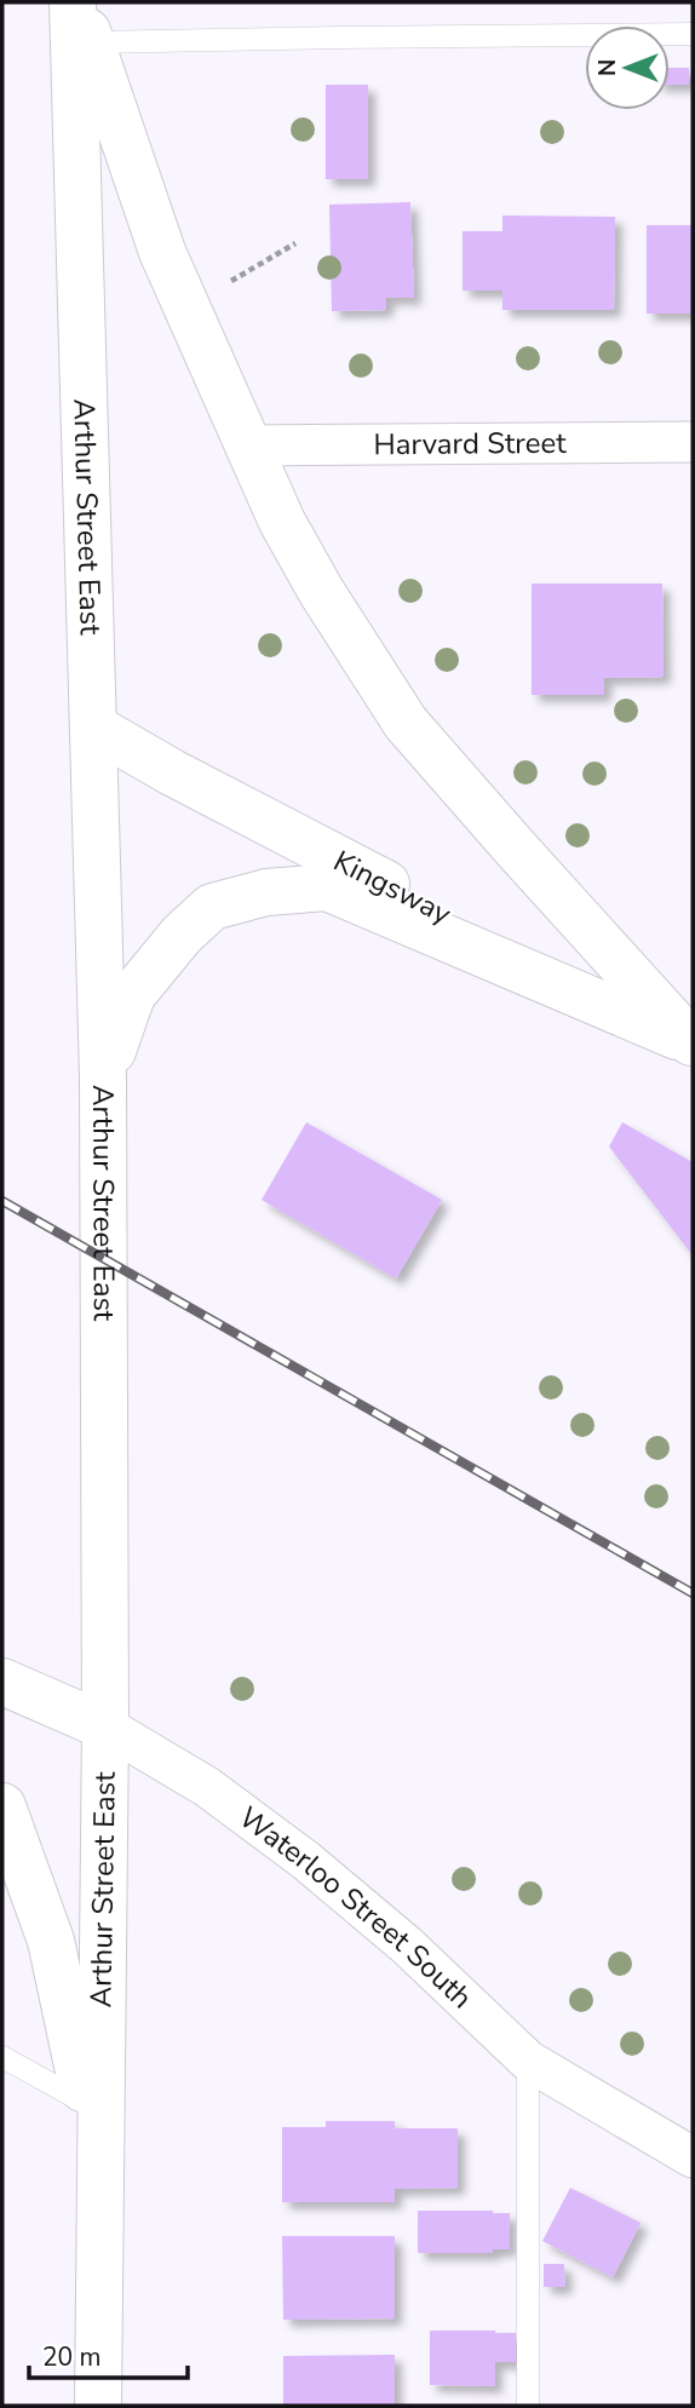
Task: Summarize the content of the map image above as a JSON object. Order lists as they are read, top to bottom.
{
  "streets": {
    "main road": ["Arthur Street East", "Kingsway", "Waterloo Street South"],
    "street": ["Harvard Street"]
  },
  "crossings": [
    ["Arthur Street East", "Kingsway"],
    ["Arthur Street East", "Waterloo Street South"]
  ],
  "scale_bar": "20 m",
  "north": "left"
}
